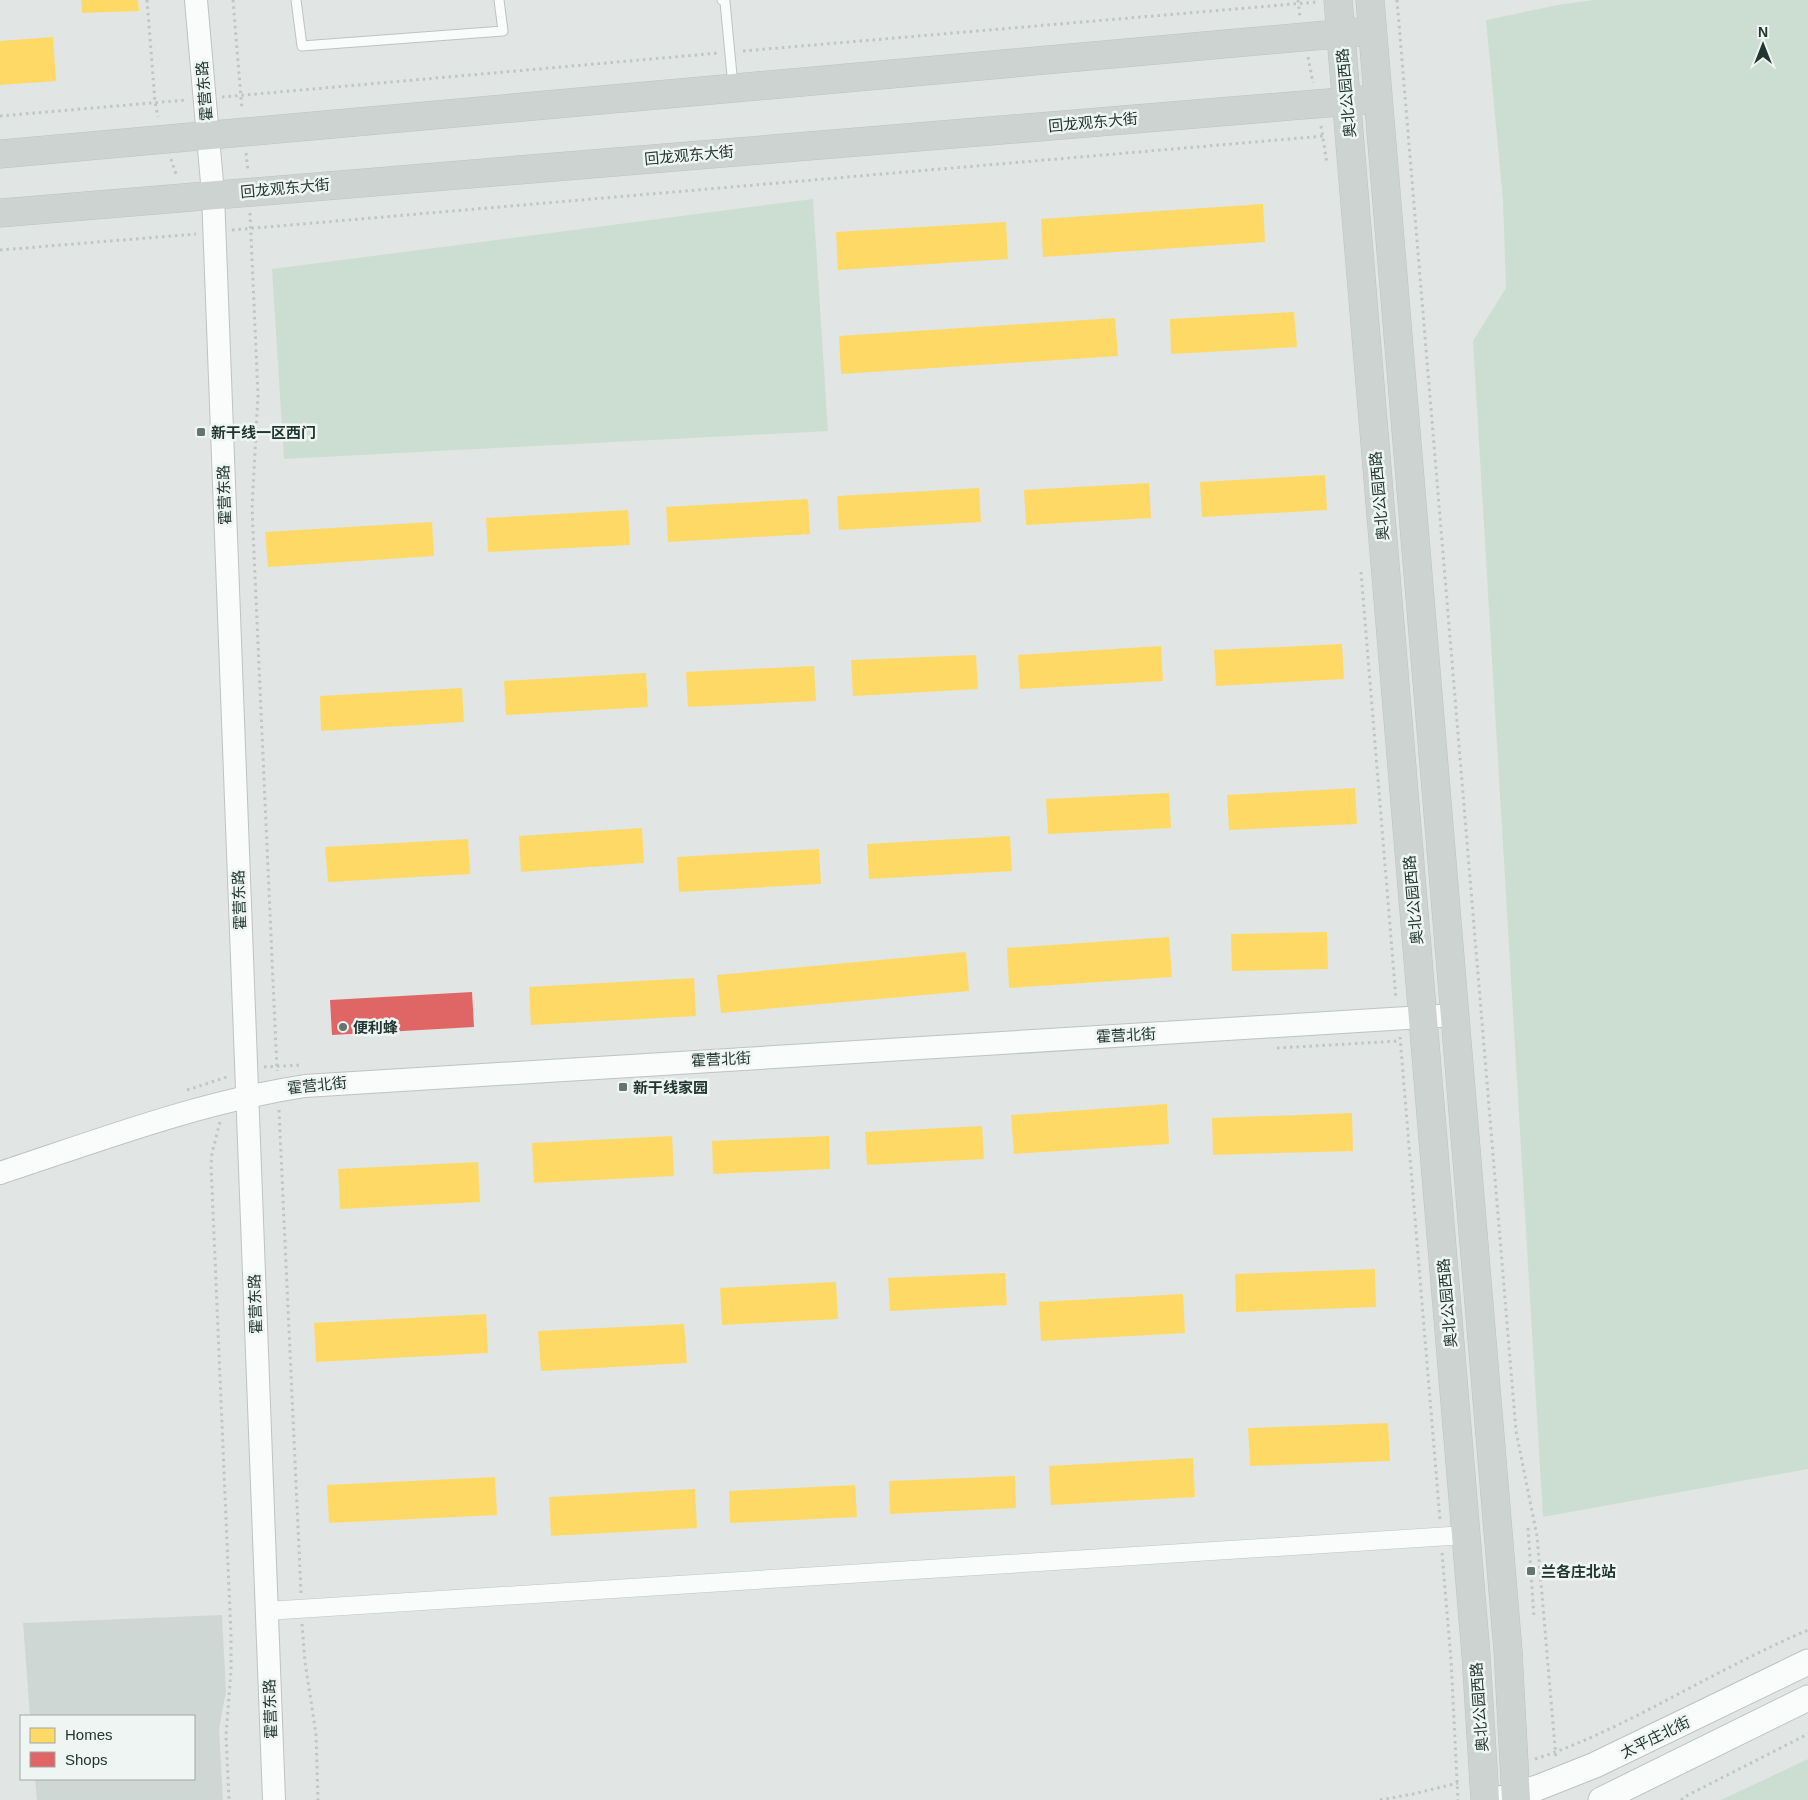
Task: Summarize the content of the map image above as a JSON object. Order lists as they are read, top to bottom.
{
  "streets": {
    "main road": ["奥北公园西路", "回龙观东大街", "太平庄北街"],
    "street": ["霍营东路", "霍营北街"]
  },
  "crossings": [
    ["霍营东路", "回龙观东大街"],
    ["霍营东路", "霍营北街"],
    ["奥北公园西路", "回龙观东大街"],
    ["奥北公园西路", "霍营北街"],
    ["奥北公园西路", "太平庄北街"]
  ],
  "places": {
    "transit": ["新干线一区西门", "新干线家园", "兰各庄北站"],
    "other": ["便利蜂"]
  },
  "legend": ["Homes", "Shops"],
  "north": "top"
}
